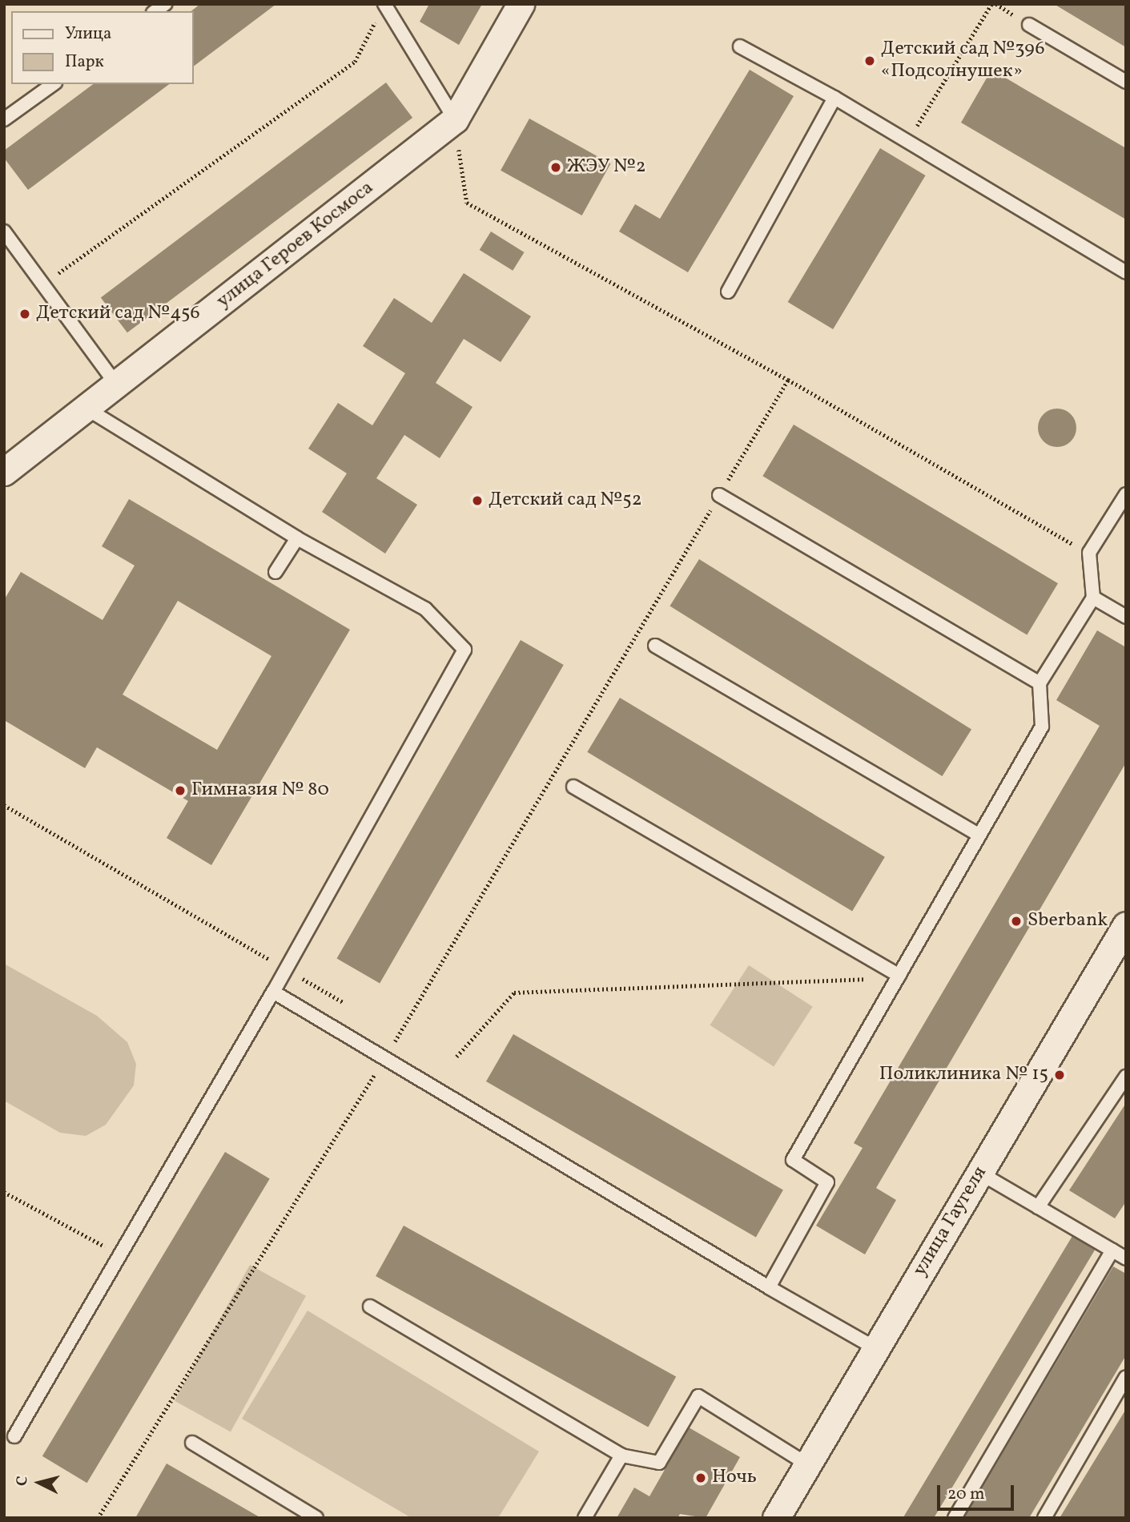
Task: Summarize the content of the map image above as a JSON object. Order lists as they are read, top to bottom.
{
  "streets": {
    "street": ["улица Героев Космоса", "улица Гаугеля"]
  },
  "places": [
    "Детский сад №396 «Подсолнушек»",
    "ЖЭУ №2",
    "Детский сад №456",
    "Детский сад №52",
    "Гимназия № 80",
    "Sberbank",
    "Поликлиника № 15",
    "Ночь"
  ],
  "legend": ["Улица", "Парк"],
  "scale_bar": "20 m",
  "north": "left"
}
